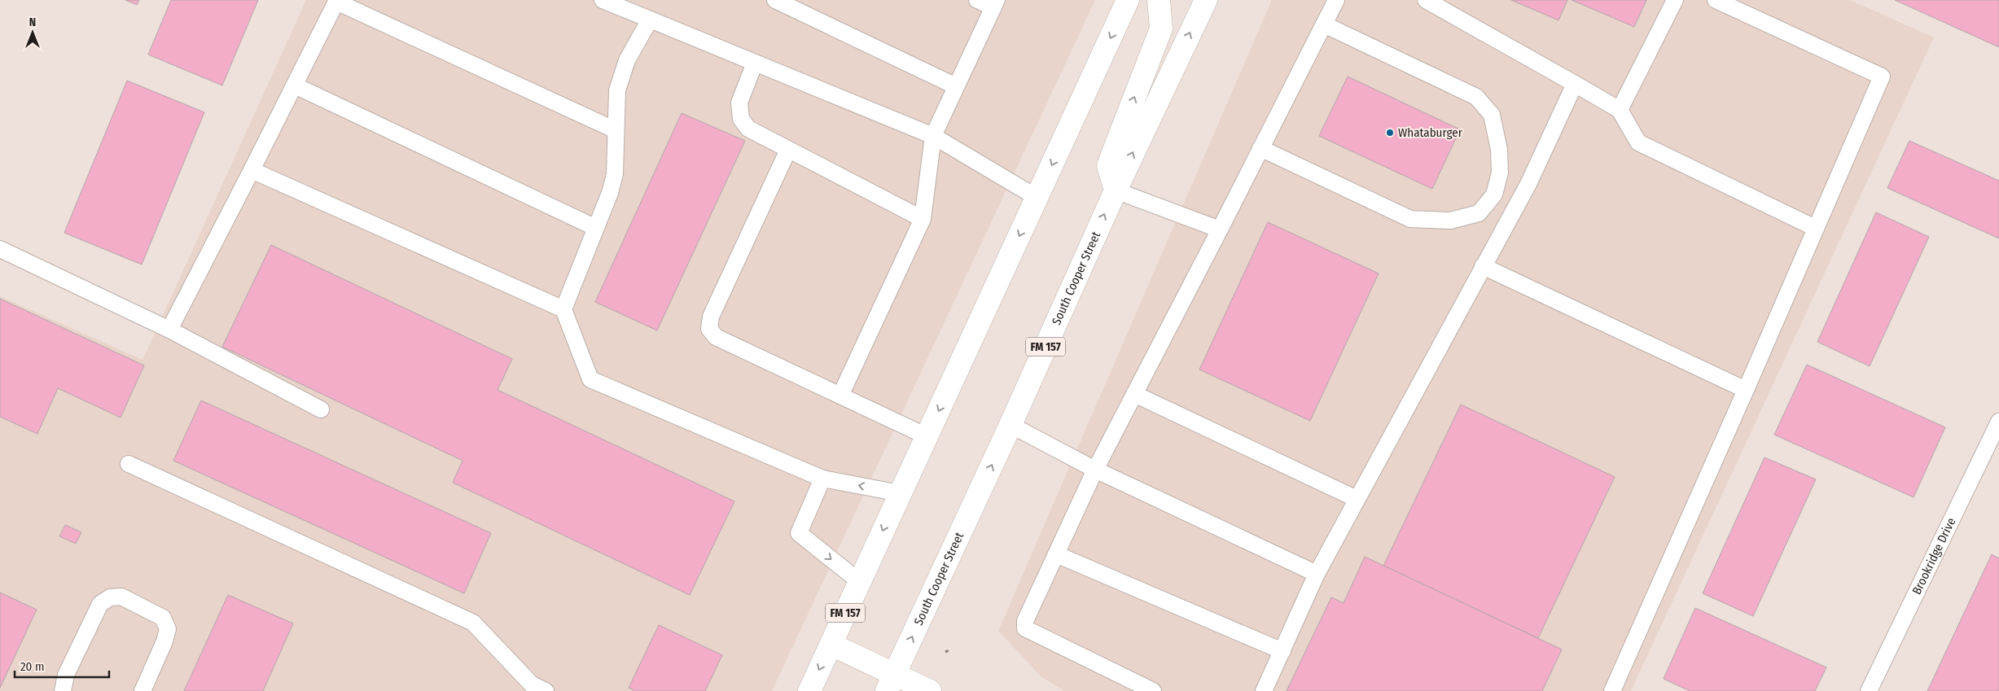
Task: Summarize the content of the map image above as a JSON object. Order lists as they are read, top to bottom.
{
  "streets": {
    "main road": ["South Cooper Street", "FM 157"],
    "lane": ["Brookridge Drive"]
  },
  "places": ["Whataburger"],
  "scale_bar": "20 m",
  "north": "top"
}
